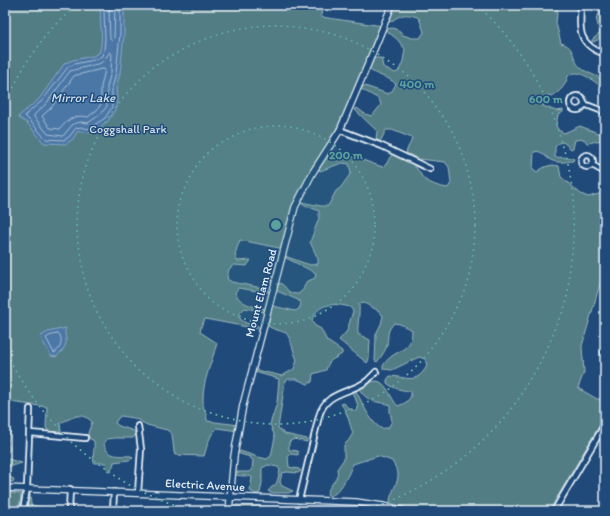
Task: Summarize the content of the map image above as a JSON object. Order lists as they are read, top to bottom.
{
  "streets": {
    "main road": ["Mount Elam Road", "Electric Avenue"]
  },
  "crossings": [
    ["Mount Elam Road", "Electric Avenue"]
  ],
  "water": ["Mirror Lake"],
  "parks": ["Coggshall Park"],
  "rings": ["400 m", "600 m", "200 m"]
}
